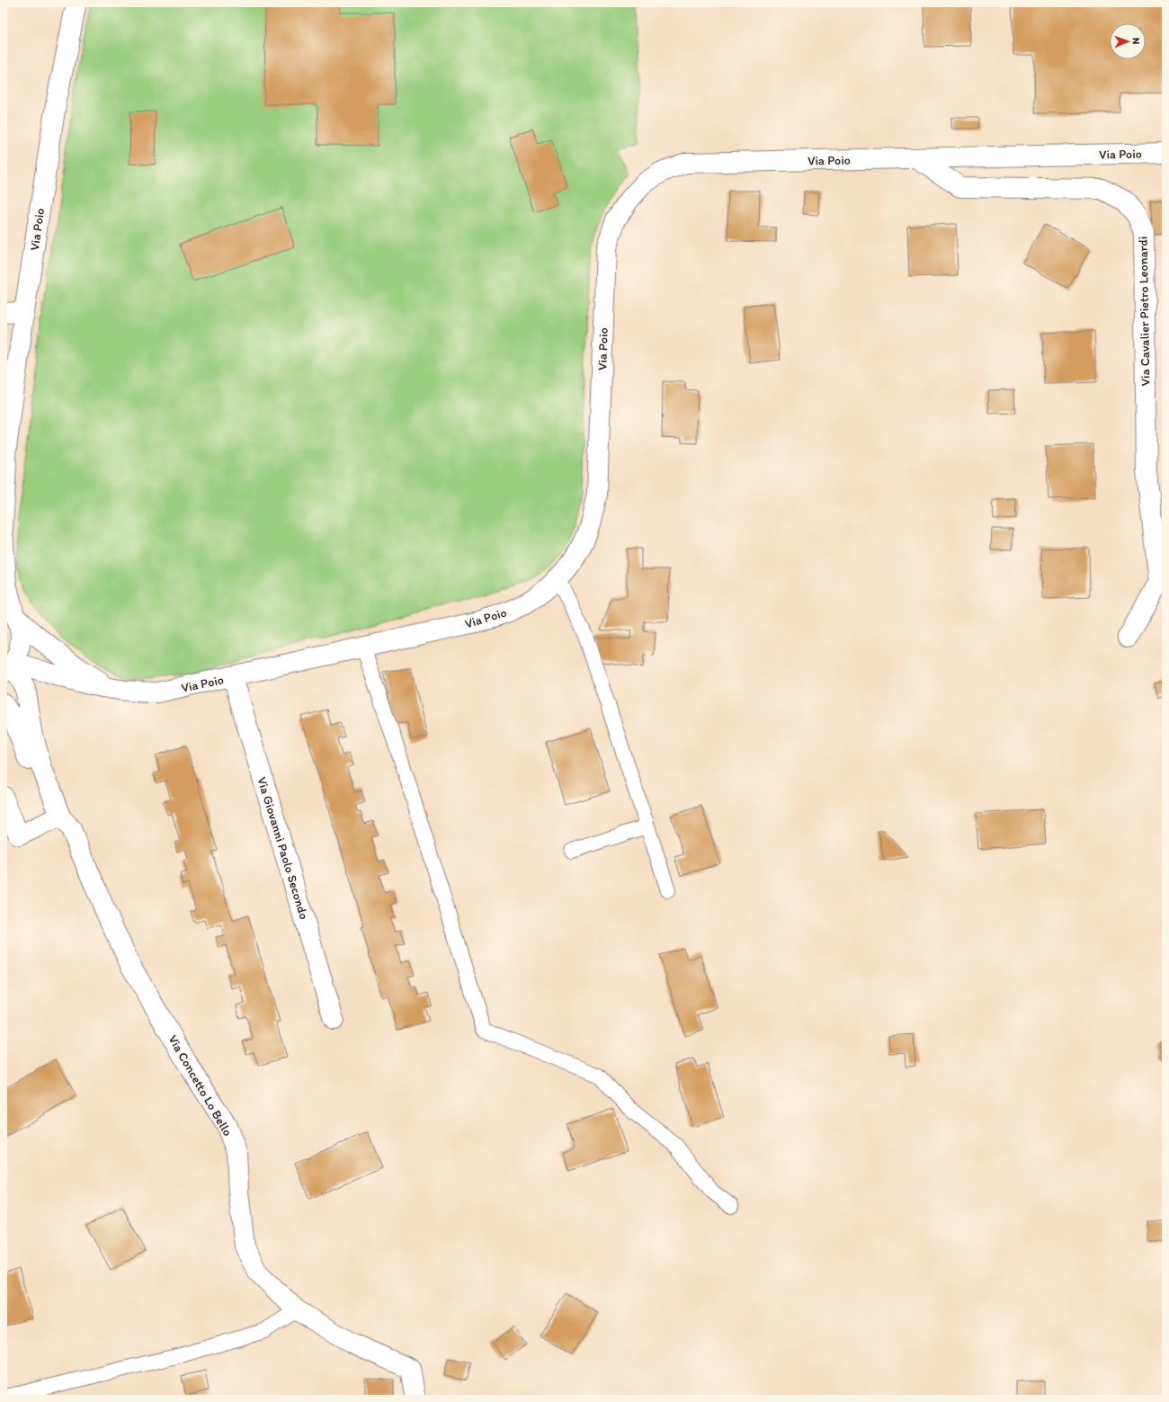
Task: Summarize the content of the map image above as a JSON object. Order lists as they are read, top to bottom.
{
  "streets": {
    "street": [
      "Via Poio",
      "Via Cavalier Pietro Leonardi",
      "Via Giovanni Paolo Secondo",
      "Via Concetto Lo Bello"
    ]
  },
  "crossings": [
    ["Via Poio", "Via Cavalier Pietro Leonardi"],
    ["Via Poio", "Via Giovanni Paolo Secondo"]
  ],
  "north": "right"
}
